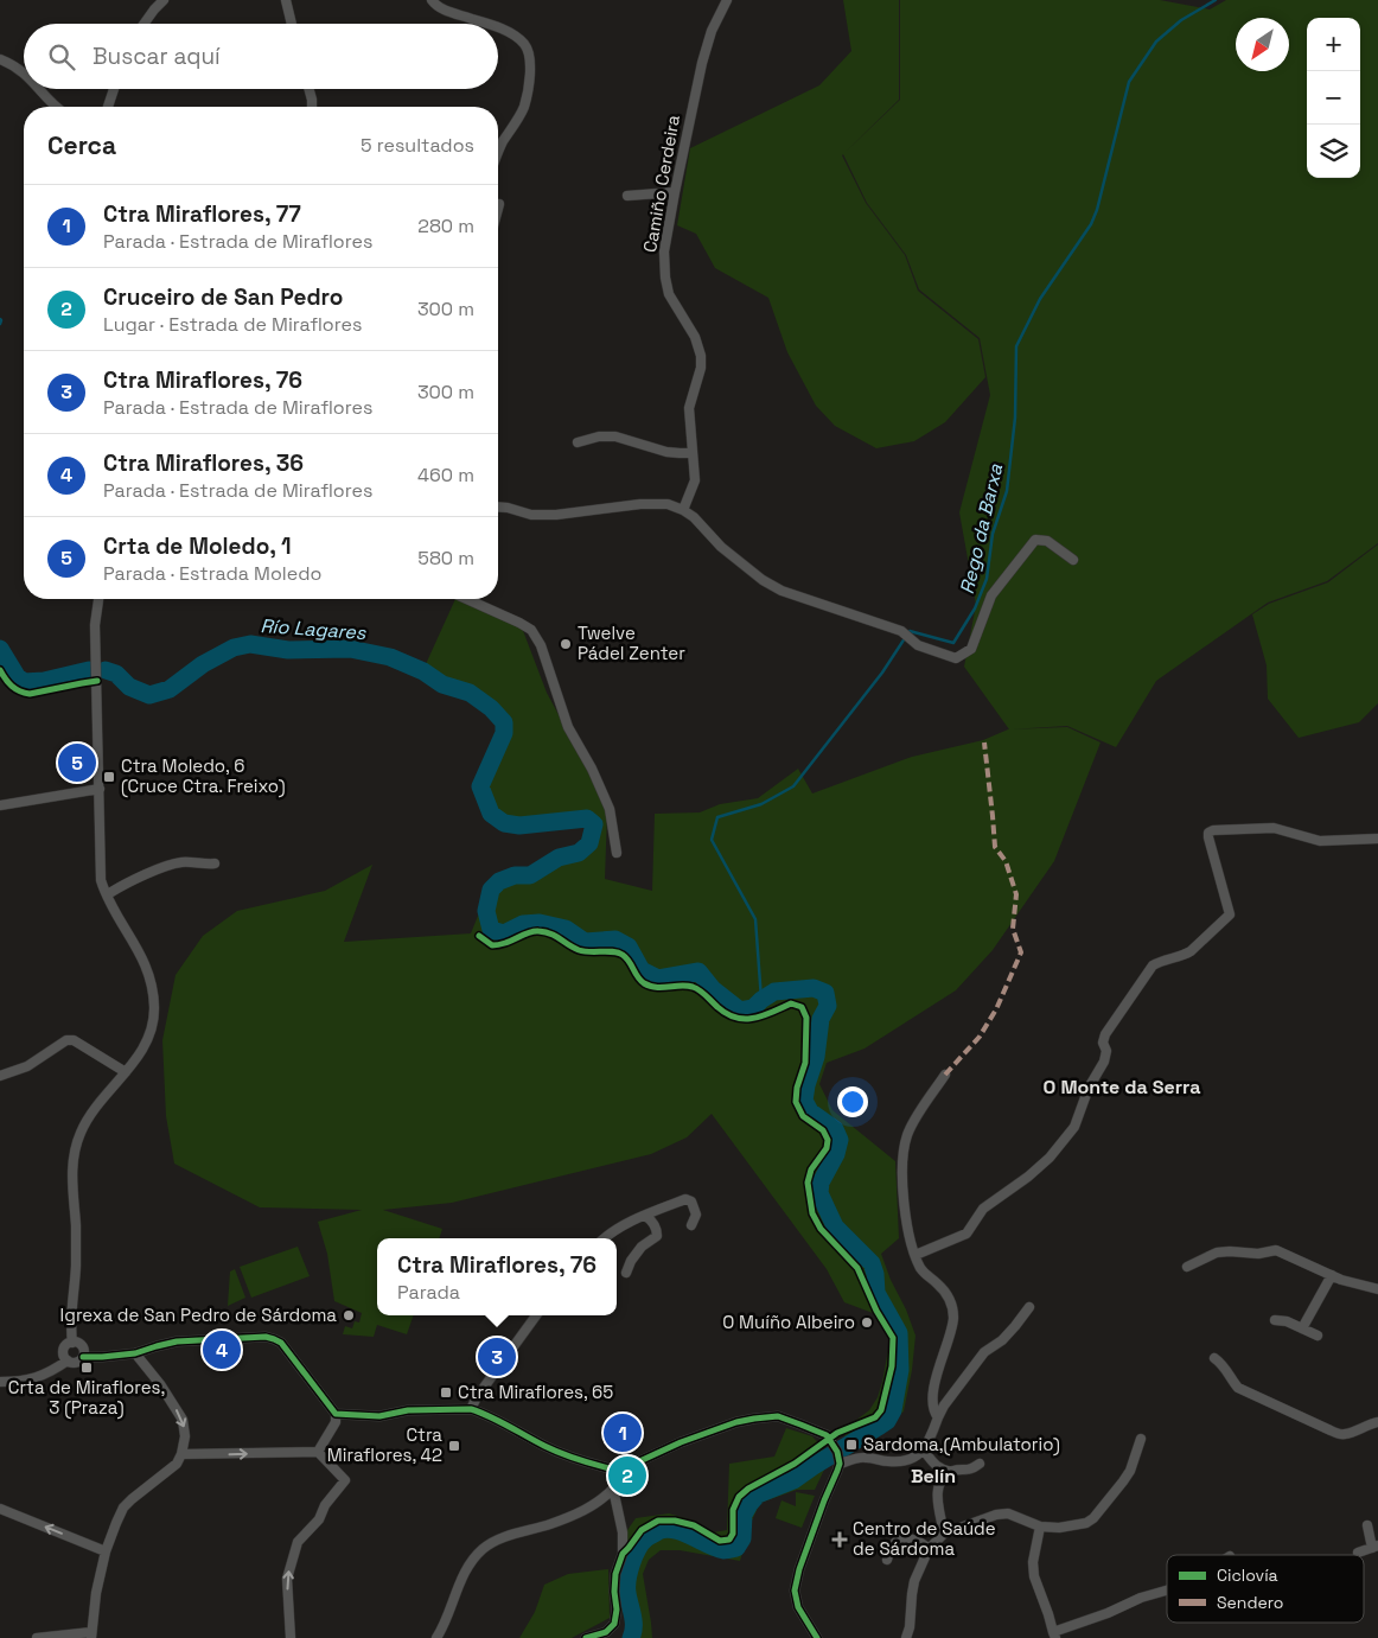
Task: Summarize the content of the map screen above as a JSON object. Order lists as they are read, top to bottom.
{
  "streets": {
    "street": ["Camiño Cerdeira"]
  },
  "districts": ["O Monte da Serra", "Belín"],
  "water": ["Rego da Barxa", "Río Lagares"],
  "places": {
    "other": ["Twelve Pádel Zenter", "Igrexa de San Pedro de Sárdoma", "O Muíño Albeiro"],
    "transit": [
      "Ctra Moledo, 6 (Cruce Ctra. Freixo)",
      "Crta de Miraflores, 3 (Praza)",
      "Ctra Miraflores, 65",
      "Sardoma,(Ambulatorio)",
      "Ctra Miraflores, 42"
    ],
    "health": ["Centro de Saúde de Sárdoma"]
  },
  "legend": ["Ciclovía", "Sendero"],
  "north": "bottom left",
  "page": {
    "map_buttons": ["+", "−"],
    "search": "Buscar aquí",
    "heading": ["Cerca", "5 resultados"],
    "list": [
      {
        "mark": "1",
        "name": "Ctra Miraflores, 77",
        "note": "Parada · Estrada de Miraflores",
        "value": "280 m"
      },
      {
        "mark": "2",
        "name": "Cruceiro de San Pedro",
        "note": "Lugar · Estrada de Miraflores",
        "value": "300 m"
      },
      {
        "mark": "3",
        "name": "Ctra Miraflores, 76",
        "note": "Parada · Estrada de Miraflores",
        "value": "300 m"
      },
      {
        "mark": "4",
        "name": "Ctra Miraflores, 36",
        "note": "Parada · Estrada de Miraflores",
        "value": "460 m"
      },
      {
        "mark": "5",
        "name": "Crta de Moledo, 1",
        "note": "Parada · Estrada Moledo",
        "value": "580 m"
      }
    ],
    "pins": [
      "5",
      "4",
      "3",
      "1",
      "2"
    ],
    "popup": ["Ctra Miraflores, 76", "Parada"]
  }
}
